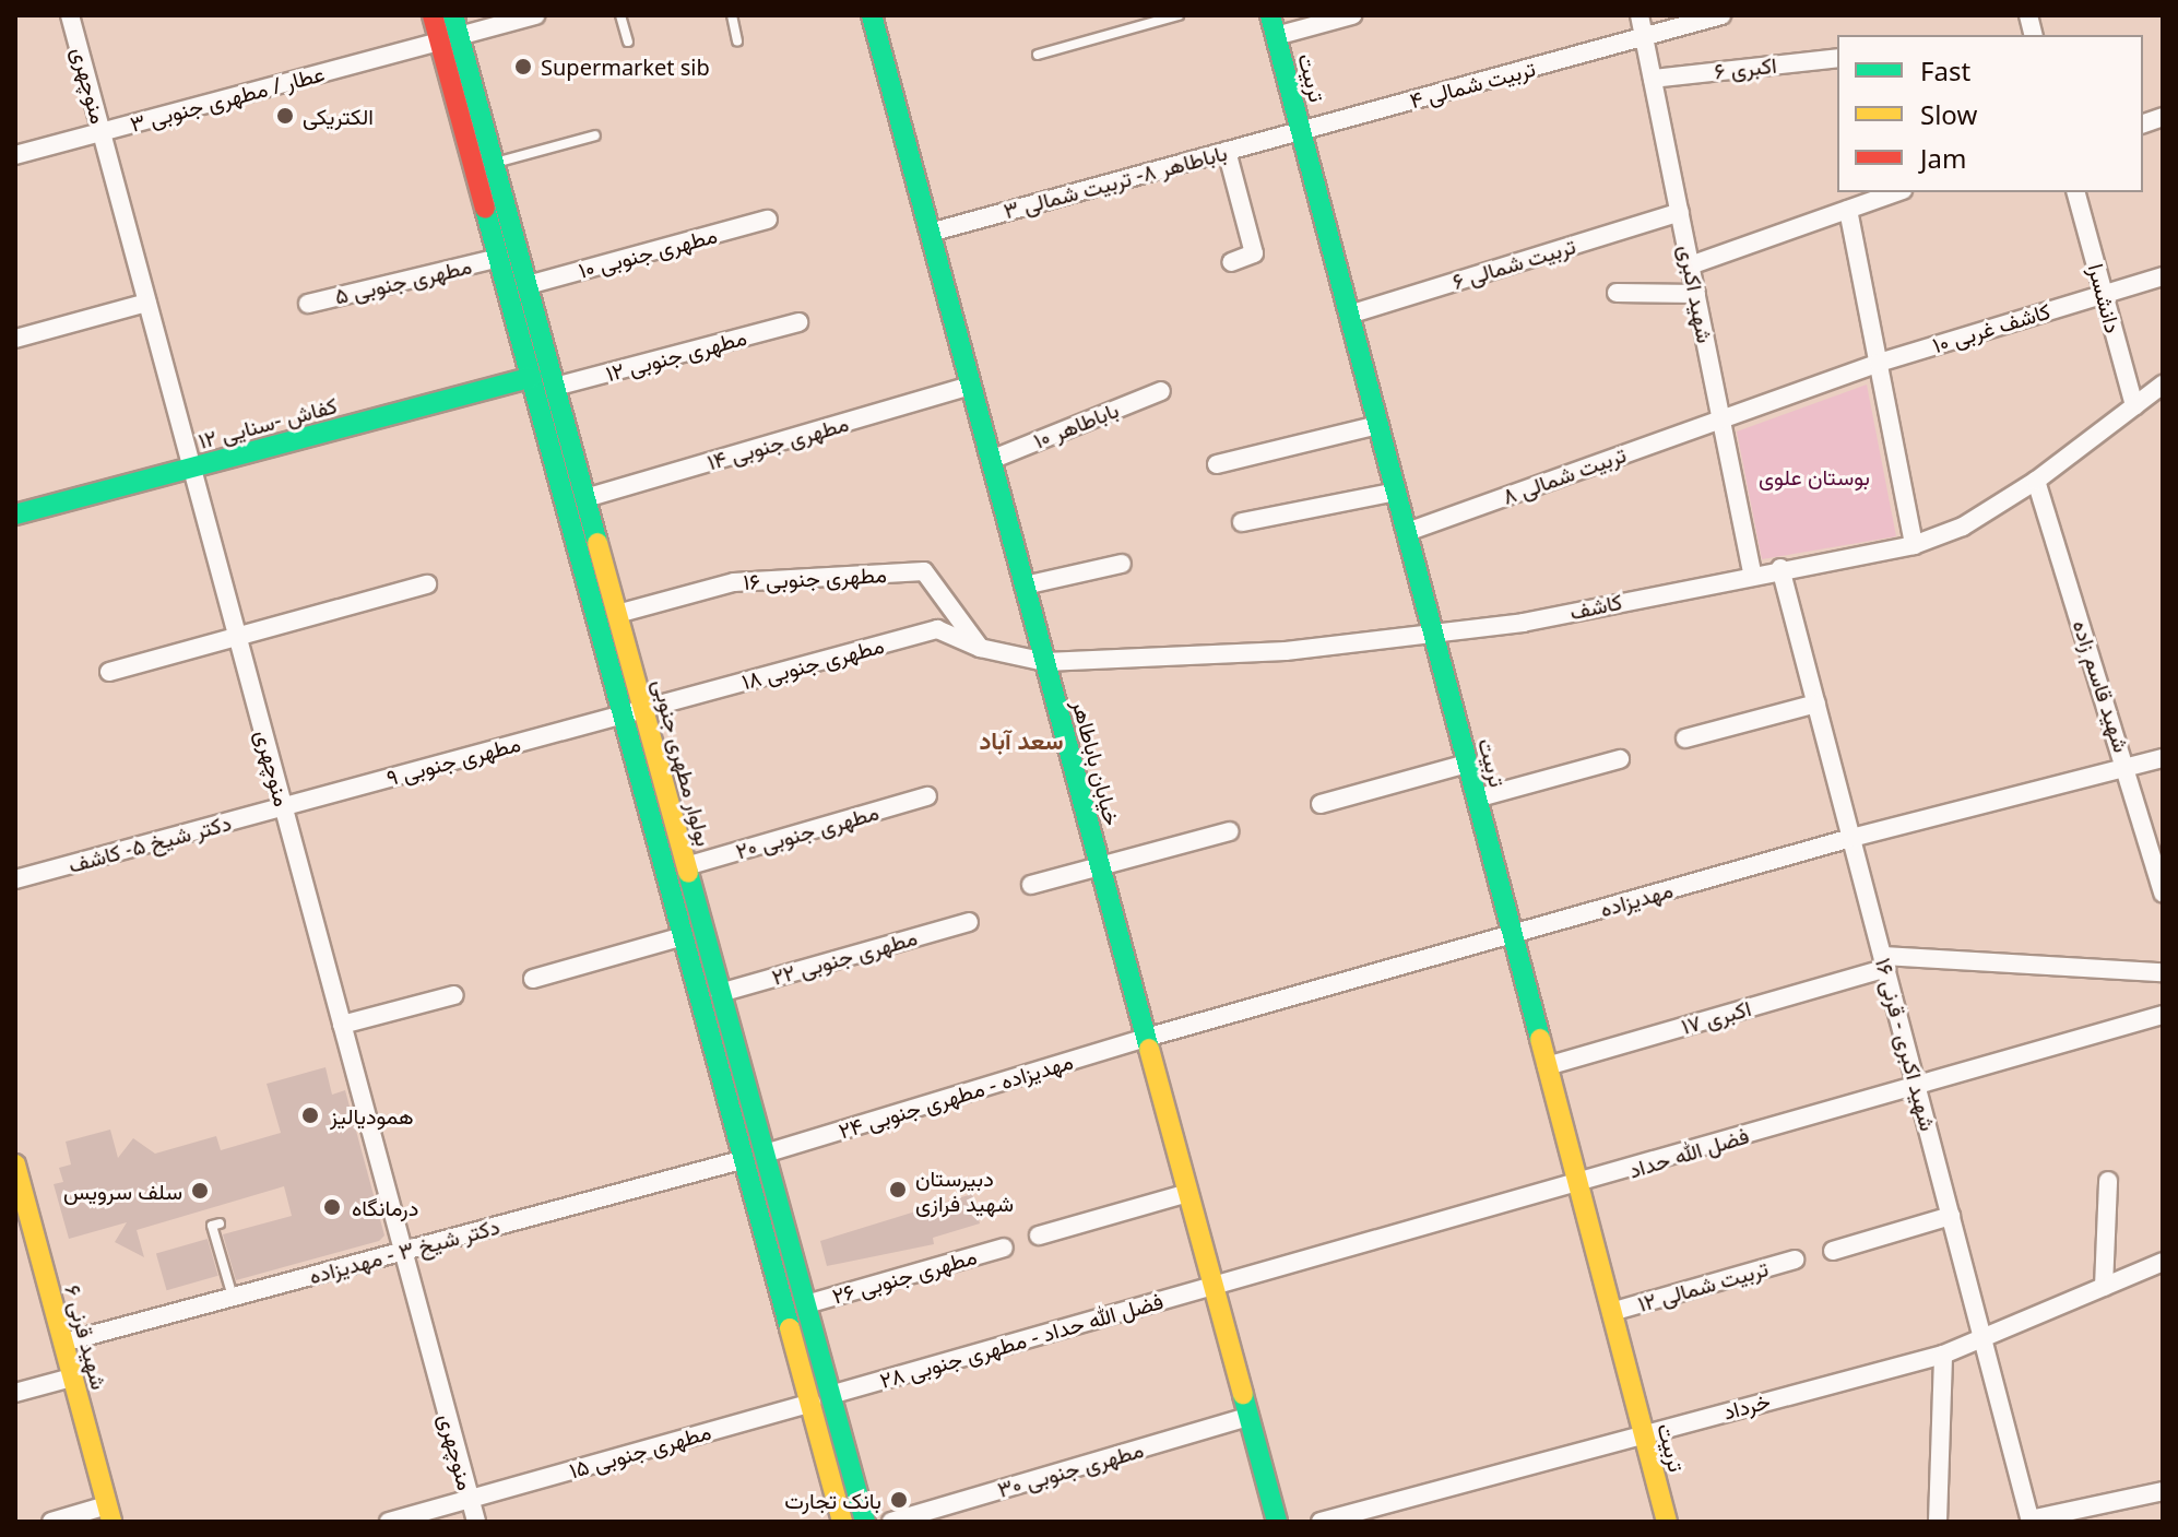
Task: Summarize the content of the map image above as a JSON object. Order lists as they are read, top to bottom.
{
  "streets": {
    "street": [
      "اکبری ۶",
      "تربیت",
      "تربیت شمالی ۴",
      "منوچهری",
      "عطار / مطهری جنوبی ۳",
      "باباطاهر ۸- تربیت شمالی ۳",
      "مطهری جنوبی ۱۰",
      "تربیت شمالی ۶",
      "مطهری جنوبی ۵",
      "شهید اکبری",
      "دانشسرا",
      "کاشف غربی ۱۰",
      "مطهری جنوبی ۱۲",
      "کفاش -سنایی ۱۲",
      "باباطاهر ۱۰",
      "مطهری جنوبی ۱۴",
      "تربیت شمالی ۸",
      "مطهری جنوبی ۱۶",
      "کاشف",
      "مطهری جنوبی ۱۸",
      "شهید قاسم زاده",
      "مطهری جنوبی ۹",
      "بولوار مطهری جنوبی",
      "خیابان باباطاهر",
      "مطهری جنوبی ۲۰",
      "دکتر شیخ ۵- کاشف",
      "مهدیزاده",
      "مطهری جنوبی ۲۲",
      "اکبری ۱۷",
      "شهید اکبری - قرنی ۱۶",
      "مهدیزاده - مطهری جنوبی ۲۴",
      "فضل الله حداد",
      "دکتر شیخ ۳ - مهدیزاده",
      "مطهری جنوبی ۲۶",
      "تربیت شمالی ۱۲",
      "شهید قرنی ۶",
      "فضل الله حداد - مطهری جنوبی ۲۸",
      "خرداد",
      "مطهری جنوبی ۱۵",
      "مطهری جنوبی ۳۰"
    ]
  },
  "crossings": [
    ["اکبری ۶", "شهید اکبری"],
    ["تربیت", "تربیت شمالی ۴"],
    ["تربیت", "باباطاهر ۸- تربیت شمالی ۳"],
    ["تربیت", "تربیت شمالی ۶"],
    ["تربیت", "تربیت شمالی ۸"],
    ["تربیت", "کاشف"],
    ["تربیت", "مهدیزاده"],
    ["تربیت", "اکبری ۱۷"],
    ["تربیت", "فضل الله حداد"],
    ["تربیت", "تربیت شمالی ۱۲"],
    ["تربیت", "خرداد"],
    ["تربیت شمالی ۴", "باباطاهر ۸- تربیت شمالی ۳"],
    ["تربیت شمالی ۴", "شهید اکبری"],
    ["منوچهری", "عطار / مطهری جنوبی ۳"],
    ["منوچهری", "کفاش -سنایی ۱۲"],
    ["منوچهری", "مطهری جنوبی ۹"],
    ["منوچهری", "دکتر شیخ ۵- کاشف"],
    ["منوچهری", "دکتر شیخ ۳ - مهدیزاده"],
    ["منوچهری", "مطهری جنوبی ۱۵"],
    ["عطار / مطهری جنوبی ۳", "بولوار مطهری جنوبی"],
    ["باباطاهر ۸- تربیت شمالی ۳", "خیابان باباطاهر"],
    ["مطهری جنوبی ۱۰", "بولوار مطهری جنوبی"],
    ["تربیت شمالی ۶", "شهید اکبری"],
    ["مطهری جنوبی ۵", "بولوار مطهری جنوبی"],
    ["شهید اکبری", "کاشف غربی ۱۰"],
    ["شهید اکبری", "تربیت شمالی ۸"],
    ["شهید اکبری", "کاشف"],
    ["دانشسرا", "کاشف غربی ۱۰"],
    ["دانشسرا", "کاشف"],
    ["کاشف غربی ۱۰", "تربیت شمالی ۸"],
    ["مطهری جنوبی ۱۲", "بولوار مطهری جنوبی"],
    ["کفاش -سنایی ۱۲", "بولوار مطهری جنوبی"],
    ["باباطاهر ۱۰", "خیابان باباطاهر"],
    ["مطهری جنوبی ۱۴", "بولوار مطهری جنوبی"],
    ["مطهری جنوبی ۱۴", "خیابان باباطاهر"],
    ["مطهری جنوبی ۱۶", "کاشف"],
    ["مطهری جنوبی ۱۶", "مطهری جنوبی ۱۸"],
    ["مطهری جنوبی ۱۶", "بولوار مطهری جنوبی"],
    ["کاشف", "مطهری جنوبی ۱۸"],
    ["کاشف", "شهید قاسم زاده"],
    ["کاشف", "خیابان باباطاهر"],
    ["کاشف", "شهید اکبری - قرنی ۱۶"],
    ["مطهری جنوبی ۱۸", "مطهری جنوبی ۹"],
    ["مطهری جنوبی ۱۸", "بولوار مطهری جنوبی"],
    ["شهید قاسم زاده", "مهدیزاده"],
    ["مطهری جنوبی ۹", "بولوار مطهری جنوبی"],
    ["مطهری جنوبی ۹", "دکتر شیخ ۵- کاشف"],
    ["بولوار مطهری جنوبی", "مطهری جنوبی ۲۰"],
    ["بولوار مطهری جنوبی", "مطهری جنوبی ۲۲"],
    ["بولوار مطهری جنوبی", "مهدیزاده - مطهری جنوبی ۲۴"],
    ["بولوار مطهری جنوبی", "دکتر شیخ ۳ - مهدیزاده"],
    ["بولوار مطهری جنوبی", "مطهری جنوبی ۲۶"],
    ["بولوار مطهری جنوبی", "فضل الله حداد - مطهری جنوبی ۲۸"],
    ["بولوار مطهری جنوبی", "مطهری جنوبی ۱۵"],
    ["خیابان باباطاهر", "مهدیزاده"],
    ["خیابان باباطاهر", "مهدیزاده - مطهری جنوبی ۲۴"],
    ["خیابان باباطاهر", "فضل الله حداد"],
    ["خیابان باباطاهر", "فضل الله حداد - مطهری جنوبی ۲۸"],
    ["خیابان باباطاهر", "مطهری جنوبی ۳۰"],
    ["مهدیزاده", "شهید اکبری - قرنی ۱۶"],
    ["مهدیزاده", "مهدیزاده - مطهری جنوبی ۲۴"],
    ["اکبری ۱۷", "شهید اکبری - قرنی ۱۶"],
    ["شهید اکبری - قرنی ۱۶", "فضل الله حداد"],
    ["شهید اکبری - قرنی ۱۶", "خرداد"],
    ["مهدیزاده - مطهری جنوبی ۲۴", "دکتر شیخ ۳ - مهدیزاده"],
    ["فضل الله حداد", "فضل الله حداد - مطهری جنوبی ۲۸"],
    ["دکتر شیخ ۳ - مهدیزاده", "شهید قرنی ۶"],
    ["فضل الله حداد - مطهری جنوبی ۲۸", "مطهری جنوبی ۱۵"]
  ],
  "districts": ["سعد آباد"],
  "parks": ["بوستان علوی"],
  "places": [
    "Supermarket sib",
    "الکتریکی",
    "همودیالیز",
    "دبیرستان شهید فرازی",
    "سلف سرویس",
    "درمانگاه",
    "بانک تجارت"
  ],
  "legend": ["Fast", "Slow", "Jam"]
}
